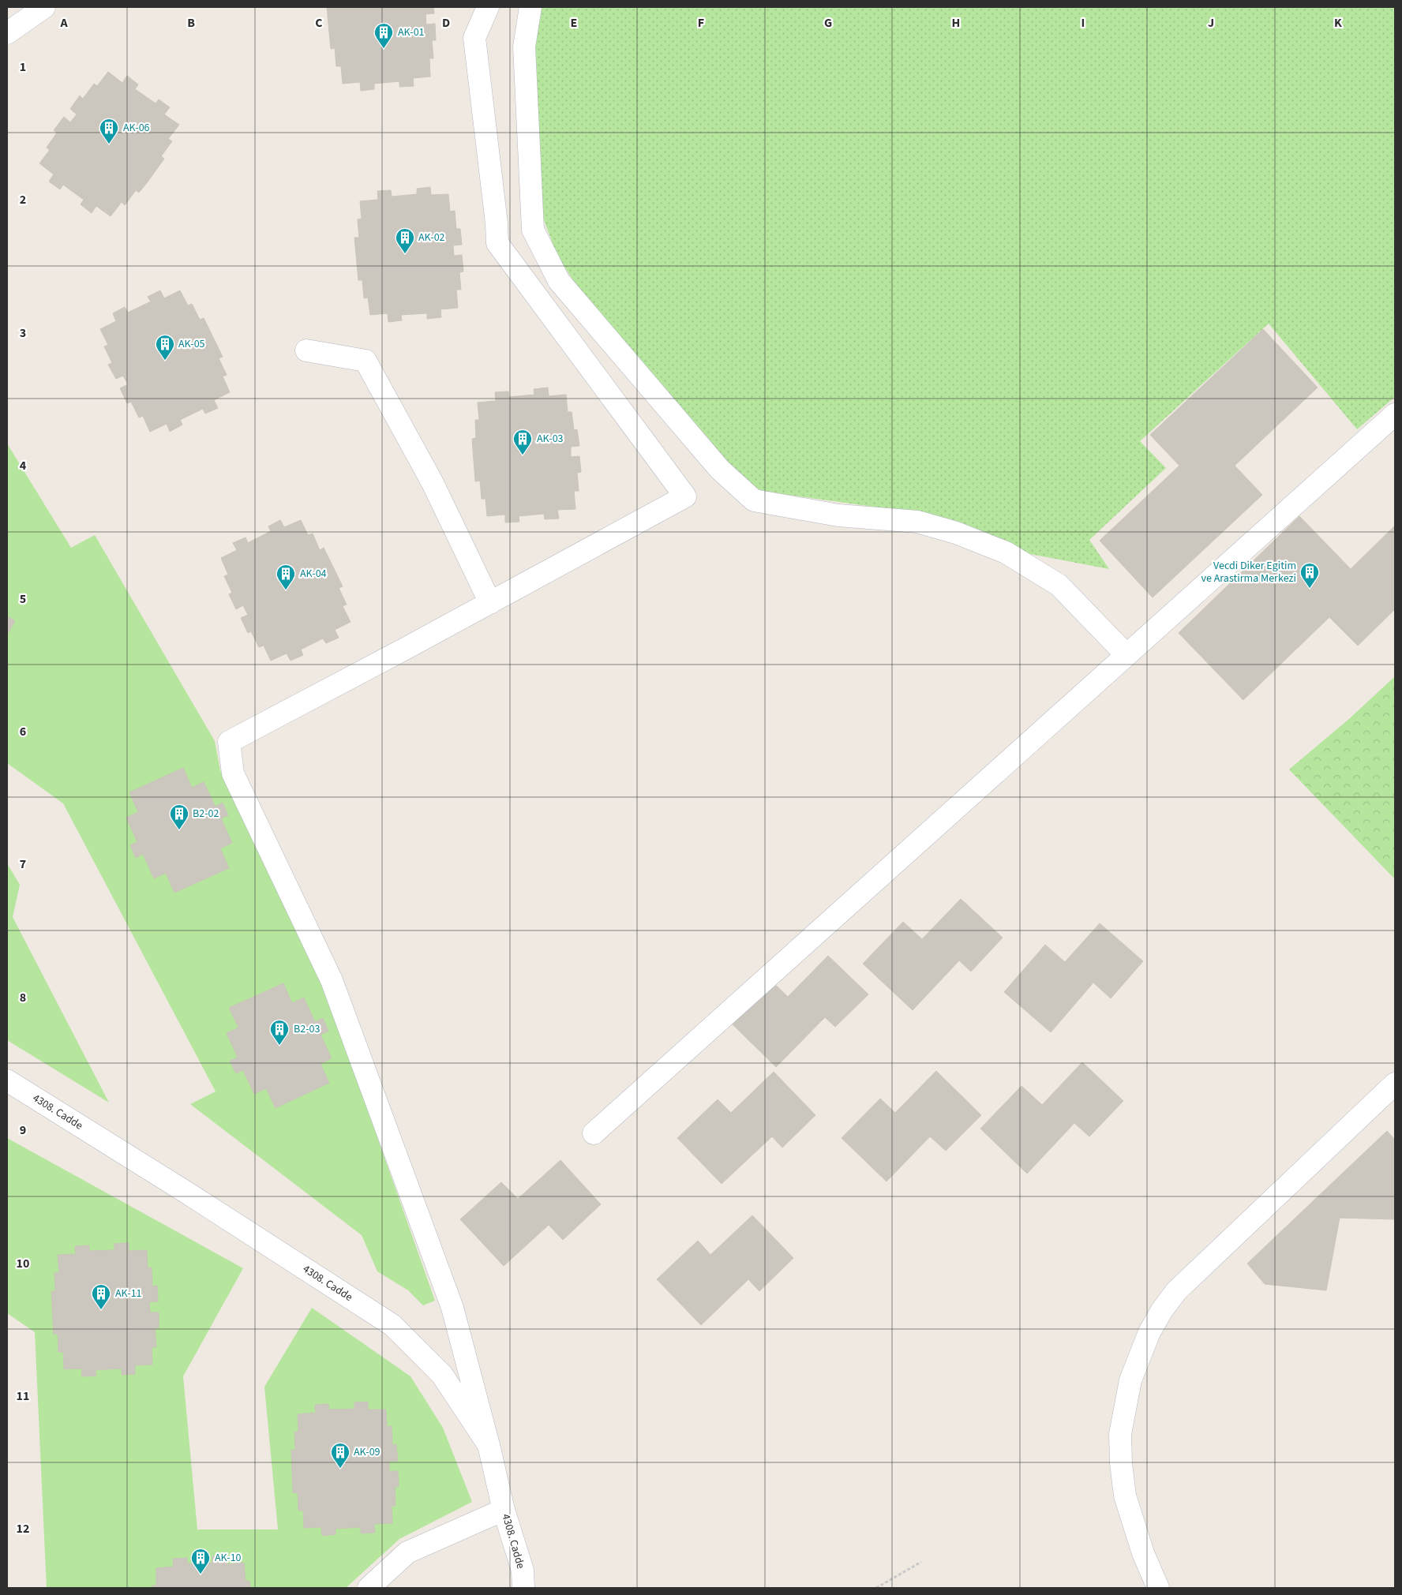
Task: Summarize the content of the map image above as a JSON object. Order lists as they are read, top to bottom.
{
  "streets": {
    "street": ["4308. Cadde"]
  },
  "places": {
    "building": [
      "AK-01",
      "AK-06",
      "AK-02",
      "AK-05",
      "AK-03",
      "Vecdi Diker Egitim ve Arastirma Merkezi",
      "AK-04",
      "B2-02",
      "B2-03",
      "AK-11",
      "AK-09",
      "AK-10"
    ]
  },
  "grid": {
    "columns": [
      "A",
      "B",
      "C",
      "D",
      "E",
      "F",
      "G",
      "H",
      "I",
      "J",
      "K"
    ],
    "rows": [
      "1",
      "2",
      "3",
      "4",
      "5",
      "6",
      "7",
      "8",
      "9",
      "10",
      "11",
      "12"
    ]
  }
}
